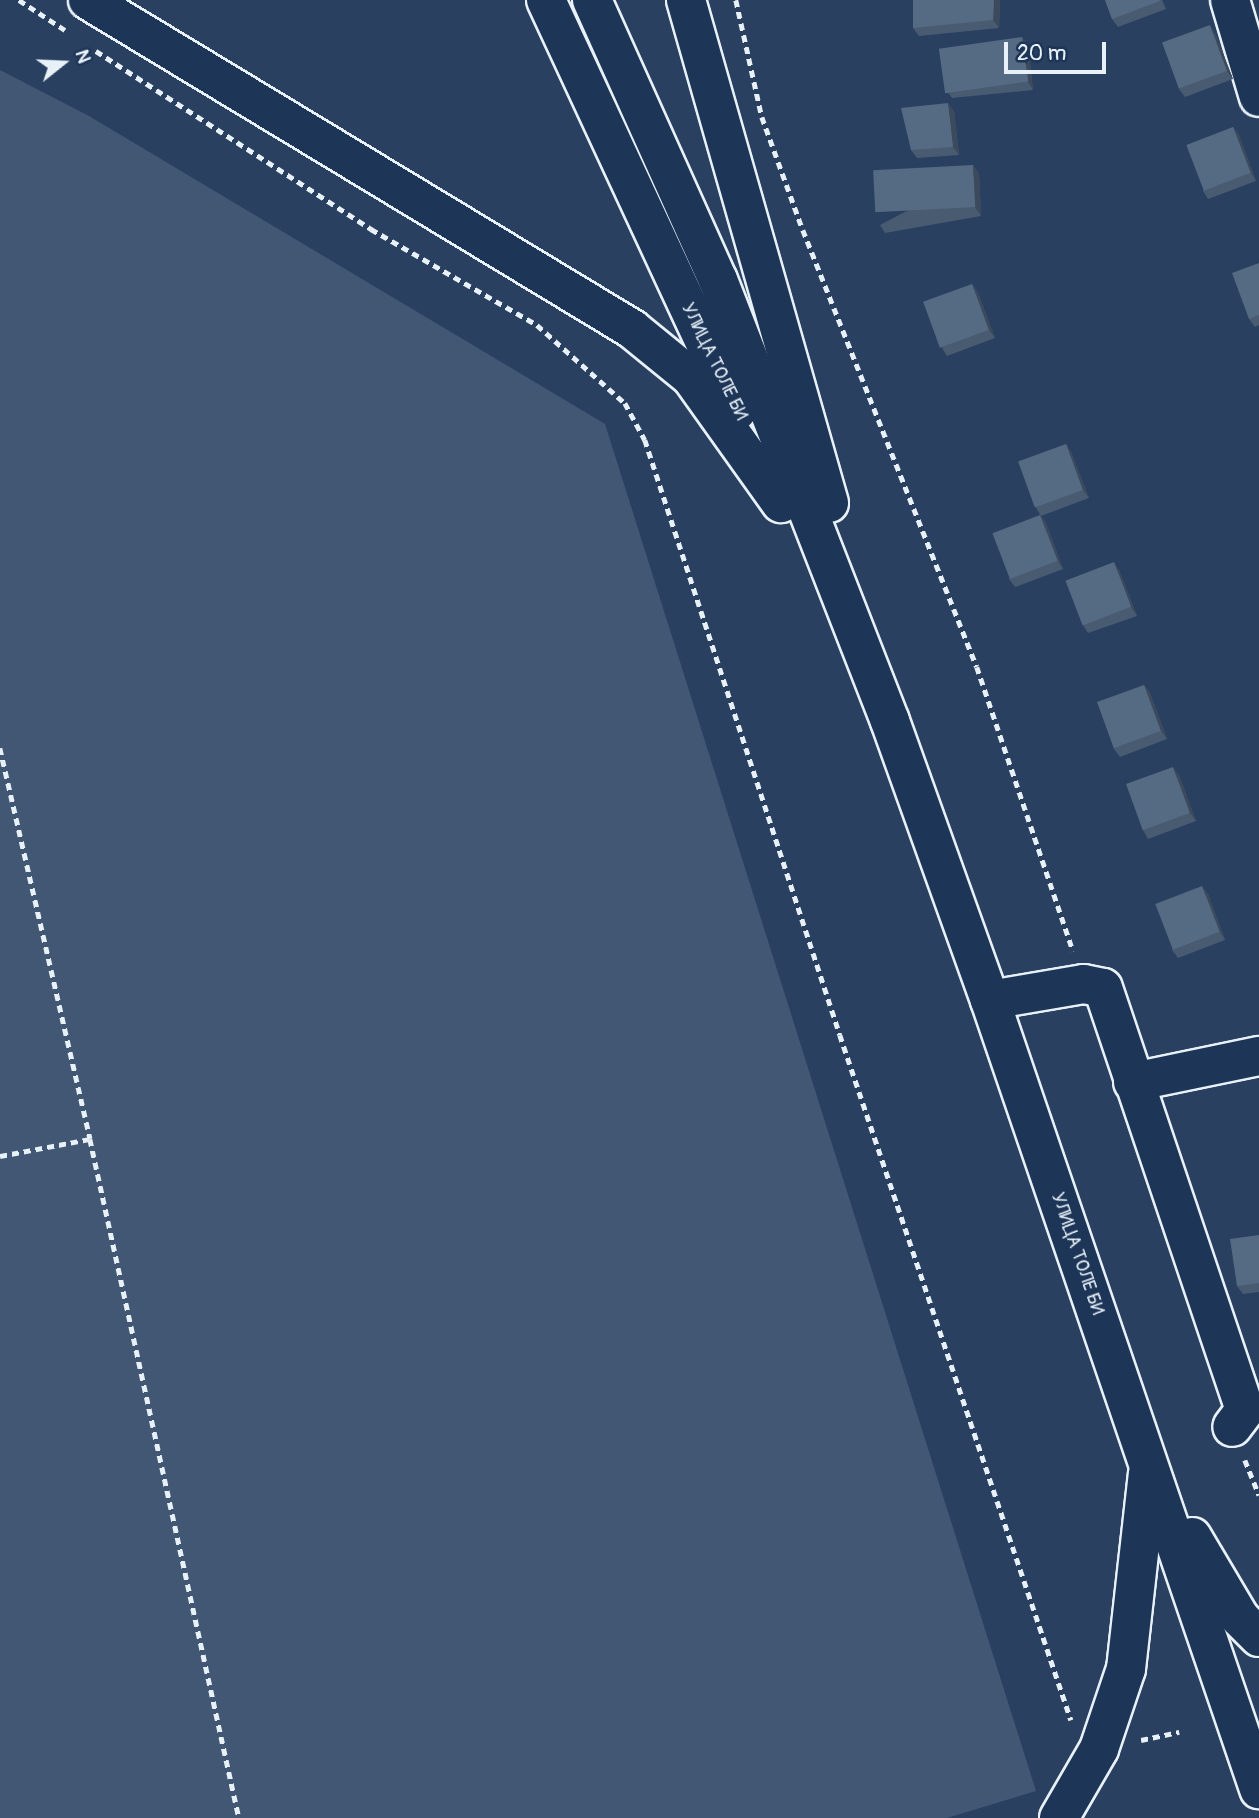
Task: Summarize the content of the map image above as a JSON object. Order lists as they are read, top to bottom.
{
  "streets": {
    "main road": ["УЛИЦА ТОЛЕ БИ"]
  },
  "scale_bar": "20 m",
  "north": "right"
}
